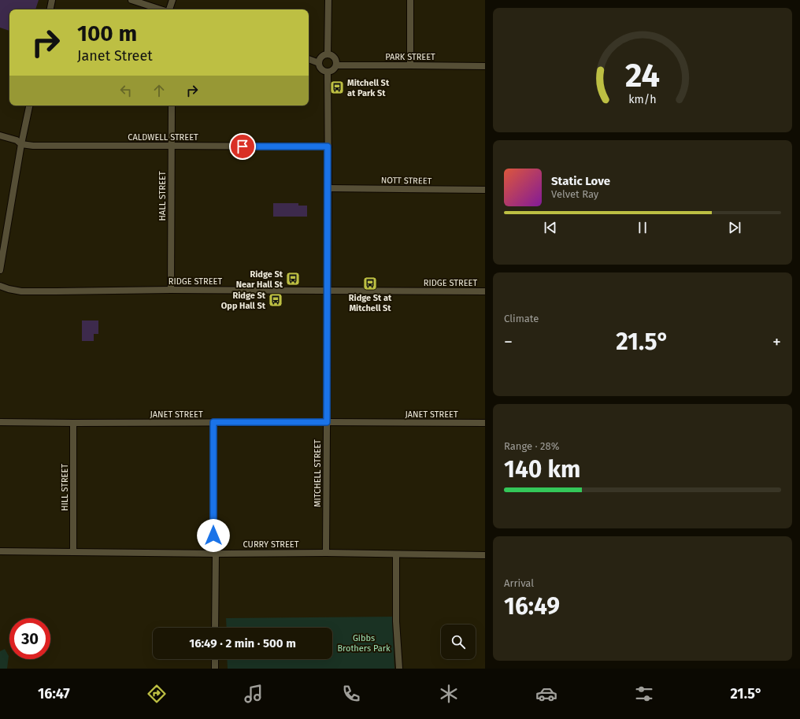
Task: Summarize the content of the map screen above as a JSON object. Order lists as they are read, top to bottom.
{
  "streets": {
    "street": [
      "PARK STREET",
      "CALDWELL STREET",
      "NOTT STREET",
      "HALL STREET",
      "RIDGE STREET",
      "JANET STREET",
      "MITCHELL STREET",
      "HILL STREET",
      "CURRY STREET"
    ]
  },
  "crossings": [
    ["PARK STREET", "MITCHELL STREET"],
    ["CALDWELL STREET", "HALL STREET"],
    ["CALDWELL STREET", "MITCHELL STREET"],
    ["NOTT STREET", "MITCHELL STREET"],
    ["HALL STREET", "RIDGE STREET"],
    ["RIDGE STREET", "MITCHELL STREET"],
    ["JANET STREET", "MITCHELL STREET"],
    ["JANET STREET", "HILL STREET"],
    ["MITCHELL STREET", "CURRY STREET"],
    ["HILL STREET", "CURRY STREET"]
  ],
  "parks": ["Gibbs Brothers Park"],
  "places": {
    "bus stop": [
      "Mitchell St at Park St",
      "Ridge St Near Hall St",
      "Ridge St at Mitchell St",
      "Ridge St Opp Hall St"
    ]
  },
  "page": {
    "turn": ["100 m", "Janet Street"],
    "song": ["Static Love", "Velvet Ray"],
    "tile": [
      "Climate",
      ["Range · 28%", "140 km"],
      ["Arrival", "16:49"]
    ],
    "heat": ["−", "21.5°", "+"],
    "limit": "30",
    "trip": "16:49 · 2 min · 500 m",
    "tabs": ["16:47", "21.5°"],
    "gauge": ["24", "km/h"]
  }
}
